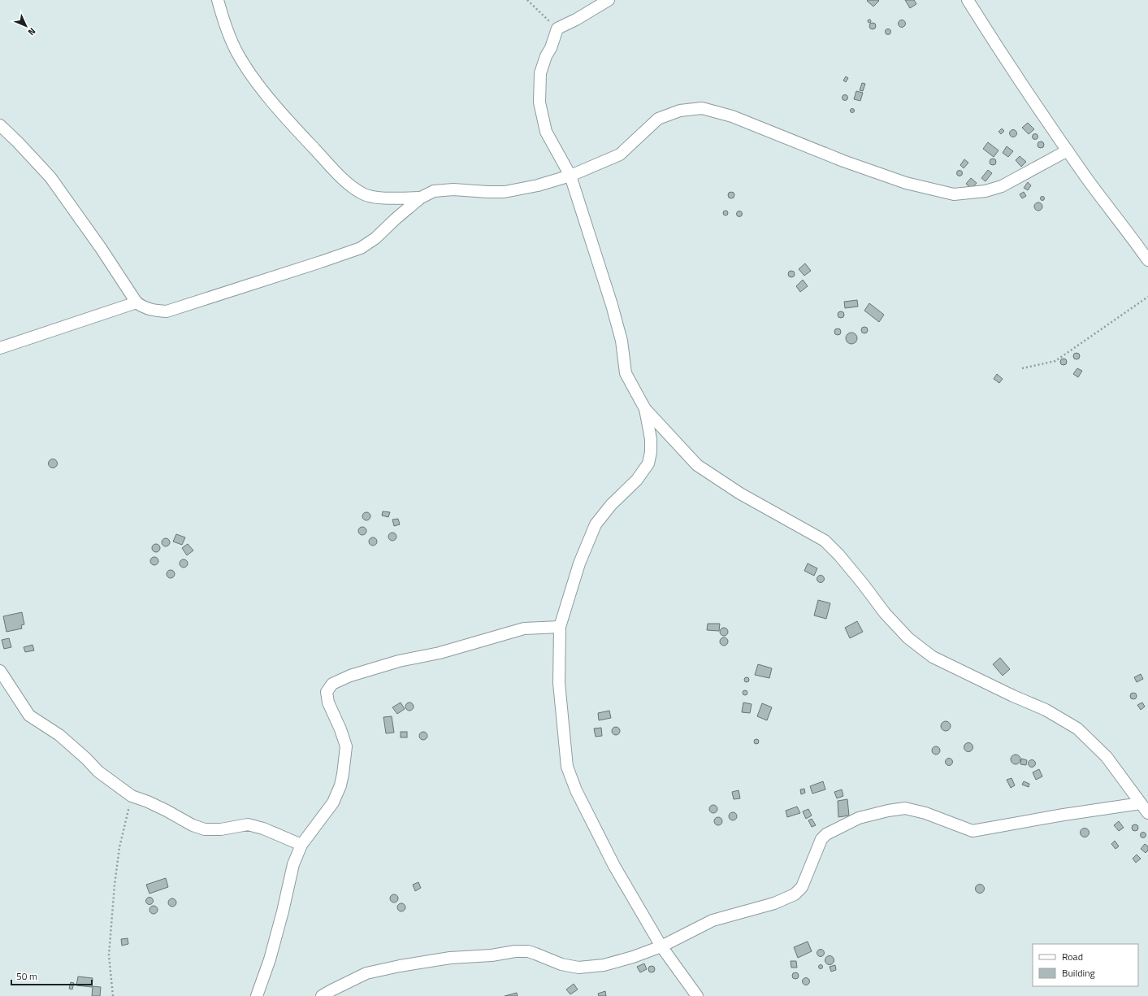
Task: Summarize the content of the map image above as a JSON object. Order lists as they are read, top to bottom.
{
  "legend": ["Road", "Building"],
  "scale_bar": "50 m",
  "north": "bottom right"
}
